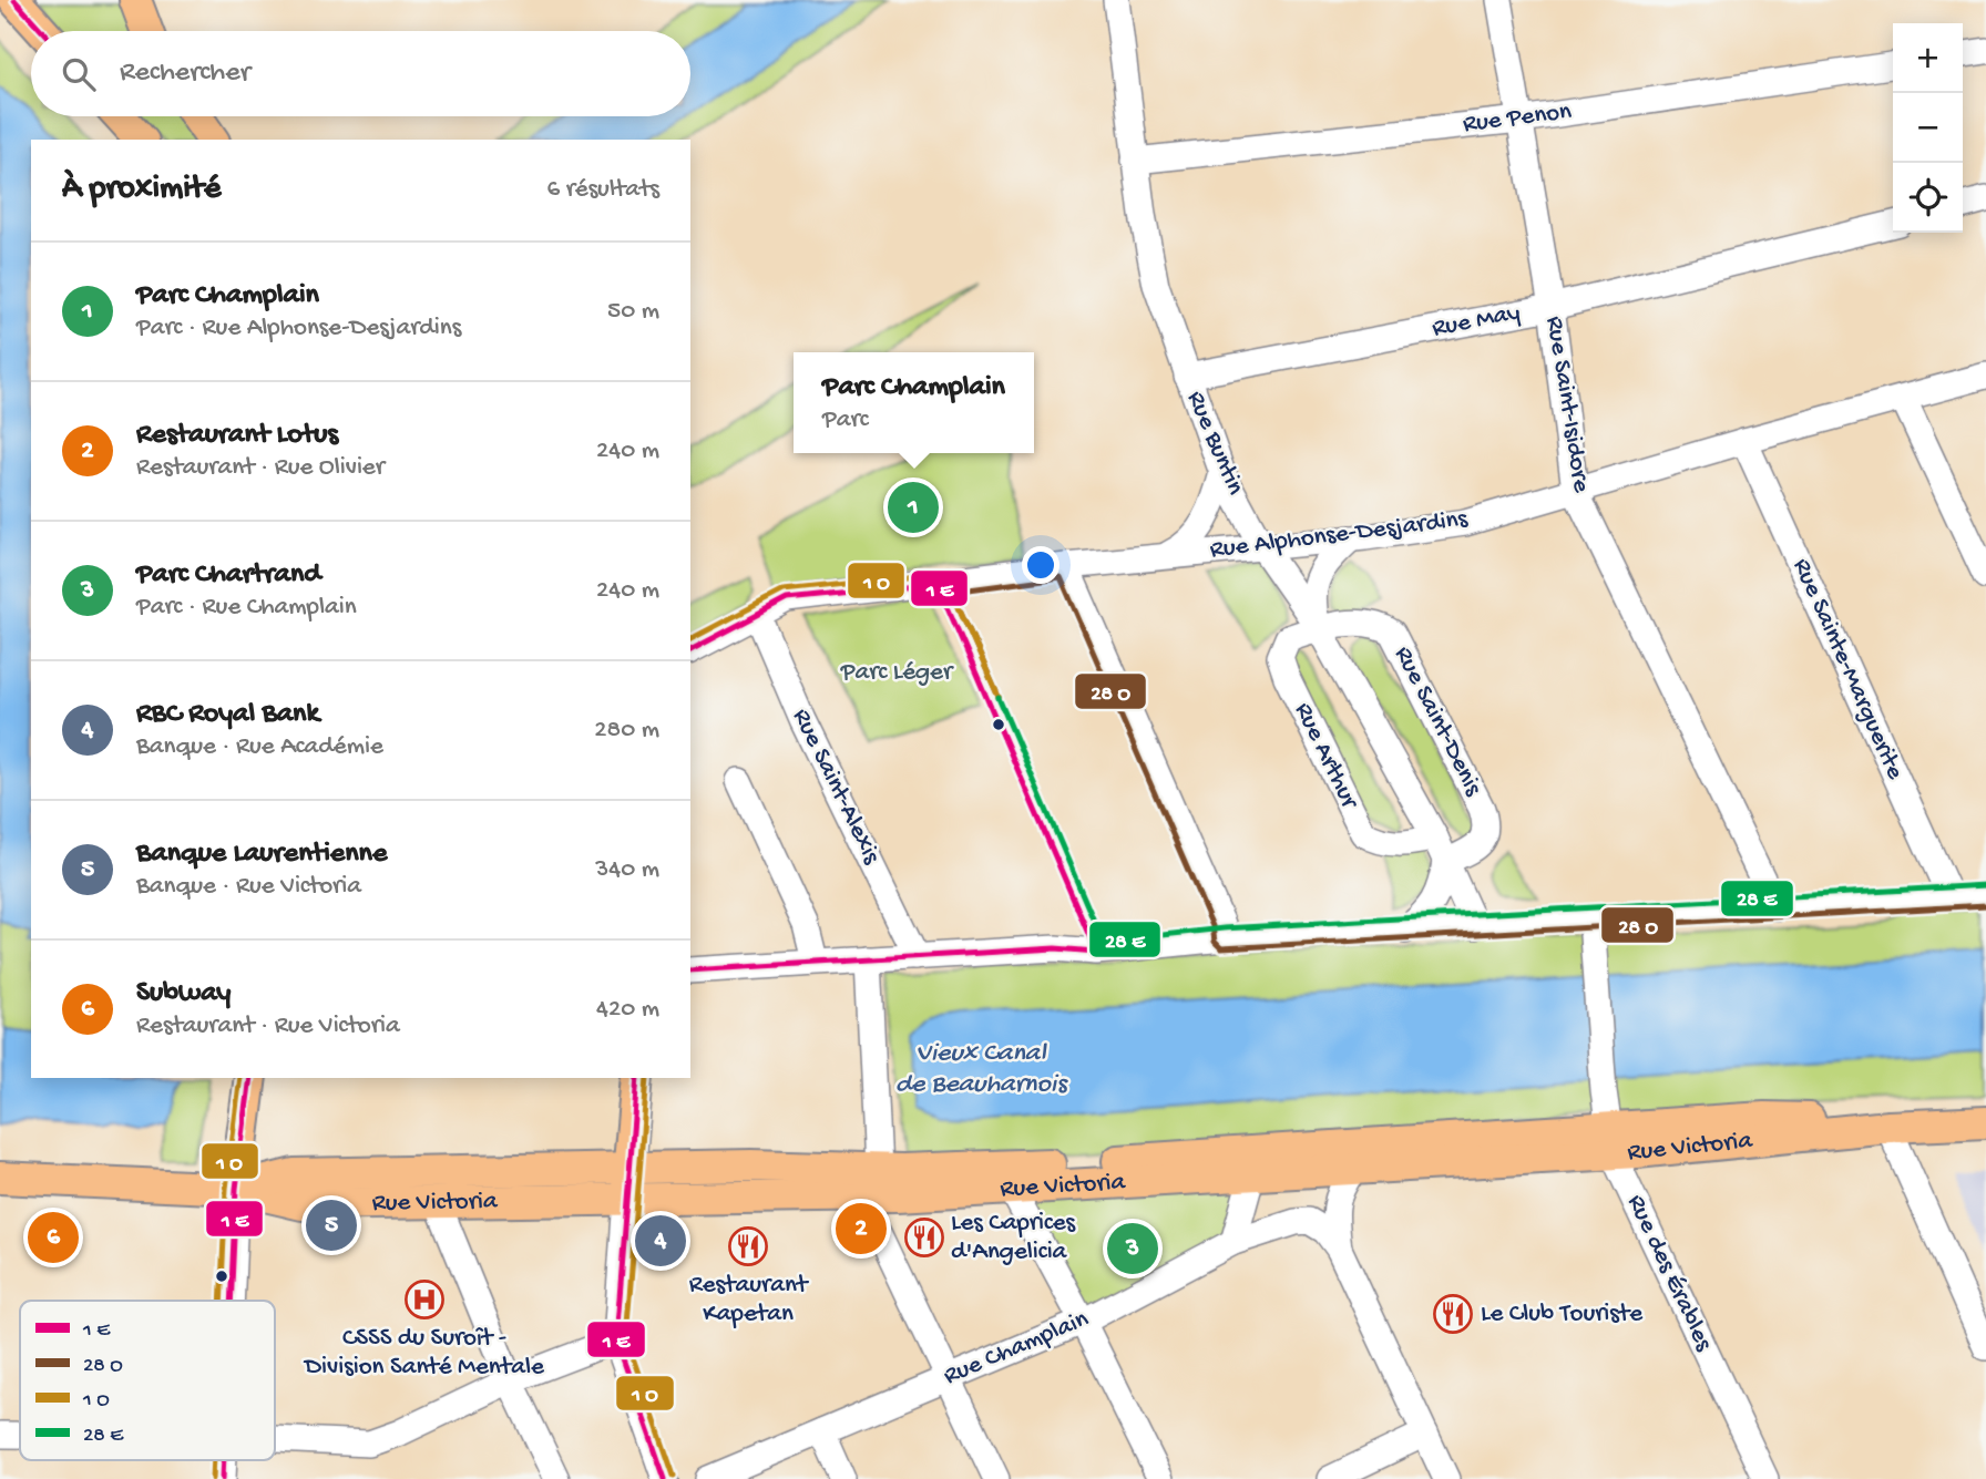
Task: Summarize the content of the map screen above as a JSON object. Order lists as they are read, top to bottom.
{
  "streets": {
    "main road": ["Rue Victoria"],
    "street": [
      "Rue Penon",
      "Rue May",
      "Rue Saint-Isidore",
      "Rue Buntin",
      "Rue Alphonse-Desjardins",
      "Rue Sainte-Marguerite",
      "Rue Saint-Denis",
      "Rue Arthur",
      "Rue Saint-Alexis",
      "Rue des Érables",
      "Rue Champlain"
    ]
  },
  "crossings": [
    ["Rue Penon", "Rue Saint-Isidore"],
    ["Rue Penon", "Rue Buntin"],
    ["Rue May", "Rue Saint-Isidore"],
    ["Rue May", "Rue Buntin"],
    ["Rue Saint-Isidore", "Rue Alphonse-Desjardins"],
    ["Rue Buntin", "Rue Alphonse-Desjardins"],
    ["Rue Buntin", "Rue Saint-Denis"],
    ["Rue Buntin", "Rue Arthur"],
    ["Rue Alphonse-Desjardins", "Rue Sainte-Marguerite"],
    ["Rue Alphonse-Desjardins", "Rue Saint-Alexis"],
    ["Rue Saint-Denis", "Rue Arthur"],
    ["Rue Victoria", "Rue des Érables"]
  ],
  "water": ["Vieux Canal de Beauharnois"],
  "parks": ["Parc Léger"],
  "places": {
    "restaurant": ["Les Caprices d'Angelicia", "Restaurant Kapetan", "Le Club Touriste"],
    "hospital": ["CSSS du Suroît - Division Santé Mentale"]
  },
  "legend": [
    "1 E",
    "28 O",
    "1 O",
    "28 E"
  ],
  "page": {
    "map_buttons": ["+", "−"],
    "search": "Rechercher",
    "heading": ["À proximité", "6 résultats"],
    "list": [
      {
        "mark": "1",
        "name": "Parc Champlain",
        "note": "Parc · Rue Alphonse-Desjardins",
        "value": "50 m"
      },
      {
        "mark": "2",
        "name": "Restaurant Lotus",
        "note": "Restaurant · Rue Olivier",
        "value": "240 m"
      },
      {
        "mark": "3",
        "name": "Parc Chartrand",
        "note": "Parc · Rue Champlain",
        "value": "240 m"
      },
      {
        "mark": "4",
        "name": "RBC Royal Bank",
        "note": "Banque · Rue Académie",
        "value": "280 m"
      },
      {
        "mark": "5",
        "name": "Banque Laurentienne",
        "note": "Banque · Rue Victoria",
        "value": "340 m"
      },
      {
        "mark": "6",
        "name": "Subway",
        "note": "Restaurant · Rue Victoria",
        "value": "420 m"
      }
    ],
    "popup": ["Parc Champlain", "Parc"],
    "pins": [
      "1",
      "5",
      "2",
      "6",
      "4",
      "3"
    ]
  }
}
